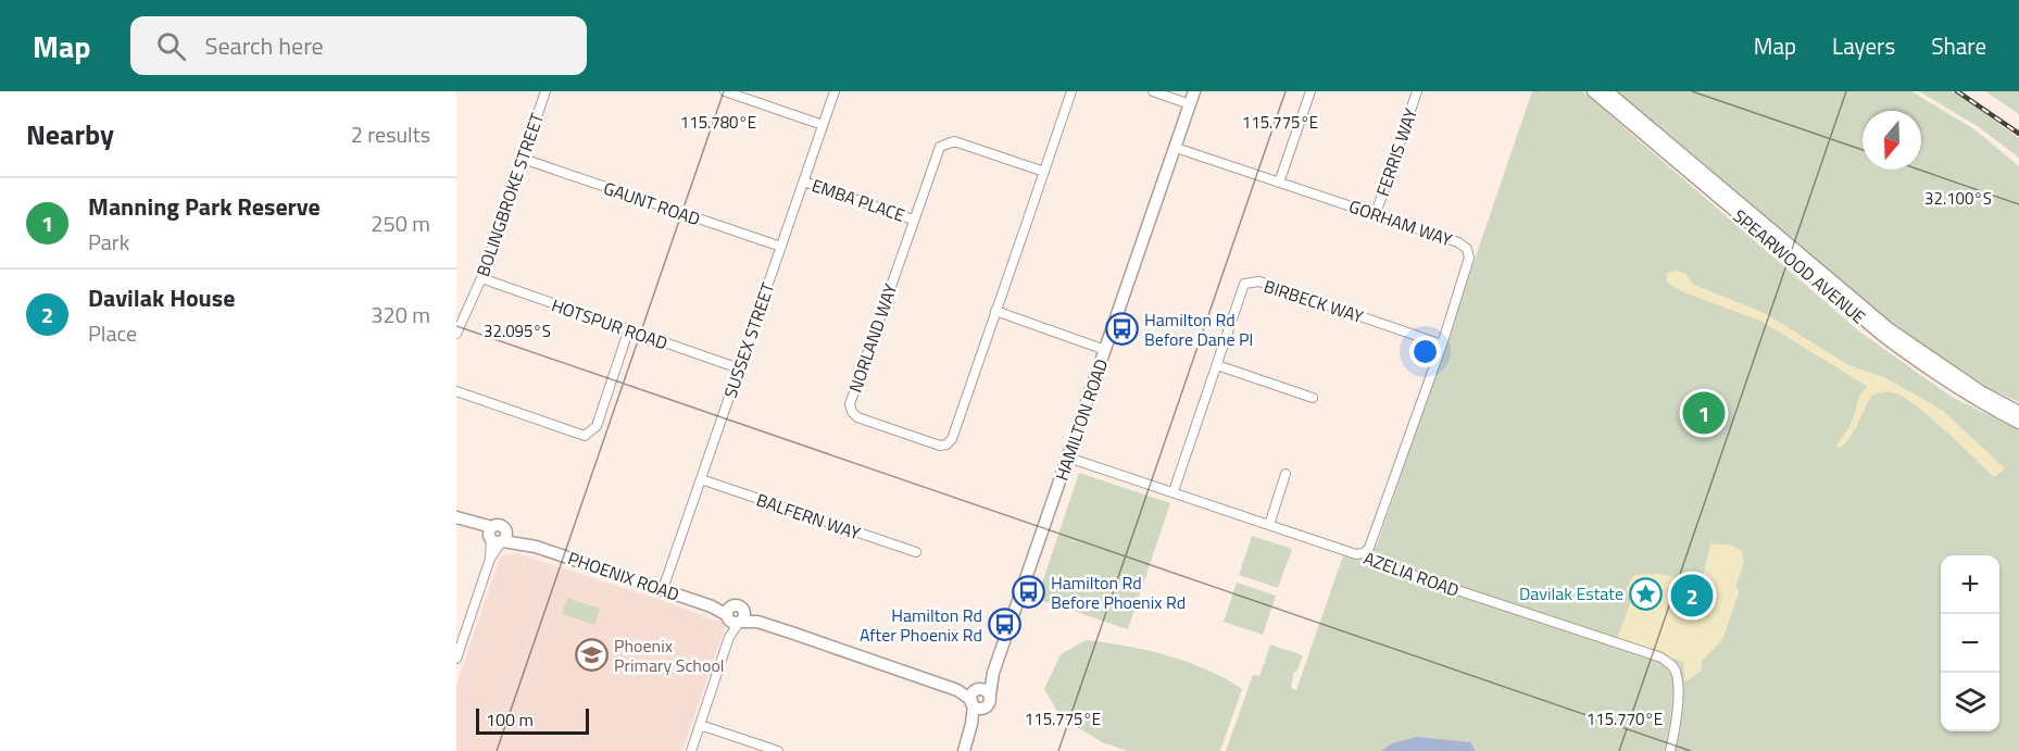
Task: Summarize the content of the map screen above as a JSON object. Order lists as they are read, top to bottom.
{
  "streets": {
    "main road": ["SPEARWOOD AVENUE", "HAMILTON ROAD", "PHOENIX ROAD"],
    "street": [
      "FERRIS WAY",
      "BOLINGBROKE STREET",
      "EMBA PLACE",
      "GAUNT ROAD",
      "GORHAM WAY",
      "BIRBECK WAY",
      "HOTSPUR ROAD",
      "NORLAND WAY",
      "SUSSEX STREET",
      "BALFERN WAY",
      "AZELIA ROAD"
    ]
  },
  "crossings": [
    ["FERRIS WAY", "GORHAM WAY"],
    ["BOLINGBROKE STREET", "GAUNT ROAD"],
    ["BOLINGBROKE STREET", "HOTSPUR ROAD"],
    ["EMBA PLACE", "NORLAND WAY"],
    ["EMBA PLACE", "SUSSEX STREET"],
    ["GAUNT ROAD", "SUSSEX STREET"],
    ["GORHAM WAY", "BIRBECK WAY"],
    ["GORHAM WAY", "HAMILTON ROAD"],
    ["GORHAM WAY", "AZELIA ROAD"],
    ["BIRBECK WAY", "AZELIA ROAD"],
    ["HOTSPUR ROAD", "SUSSEX STREET"],
    ["SUSSEX STREET", "BALFERN WAY"],
    ["SUSSEX STREET", "PHOENIX ROAD"],
    ["HAMILTON ROAD", "AZELIA ROAD"],
    ["HAMILTON ROAD", "PHOENIX ROAD"]
  ],
  "places": {
    "bus stop": ["Hamilton Rd Before Dane Pl", "Hamilton Rd Before Phoenix Rd", "Hamilton Rd After Phoenix Rd"],
    "place": ["Davilak Estate"],
    "school or university": ["Phoenix Primary School"]
  },
  "scale_bar": "100 m",
  "north": "bottom",
  "page": {
    "header": "Map",
    "search": "Search here",
    "nav": ["Map", "Layers", "Share"],
    "heading": ["Nearby", "2 results"],
    "list": [
      {
        "mark": "1",
        "name": "Manning Park Reserve",
        "note": "Park",
        "value": "250 m"
      },
      {
        "mark": "2",
        "name": "Davilak House",
        "note": "Place",
        "value": "320 m"
      }
    ],
    "pins": ["1", "2"],
    "map_buttons": ["+", "−"],
    "scale": "100 m"
  },
  "coordinates": [
    "115.780°E",
    "115.775°E",
    "32.100°S",
    "32.095°S",
    "115.770°E"
  ]
}
